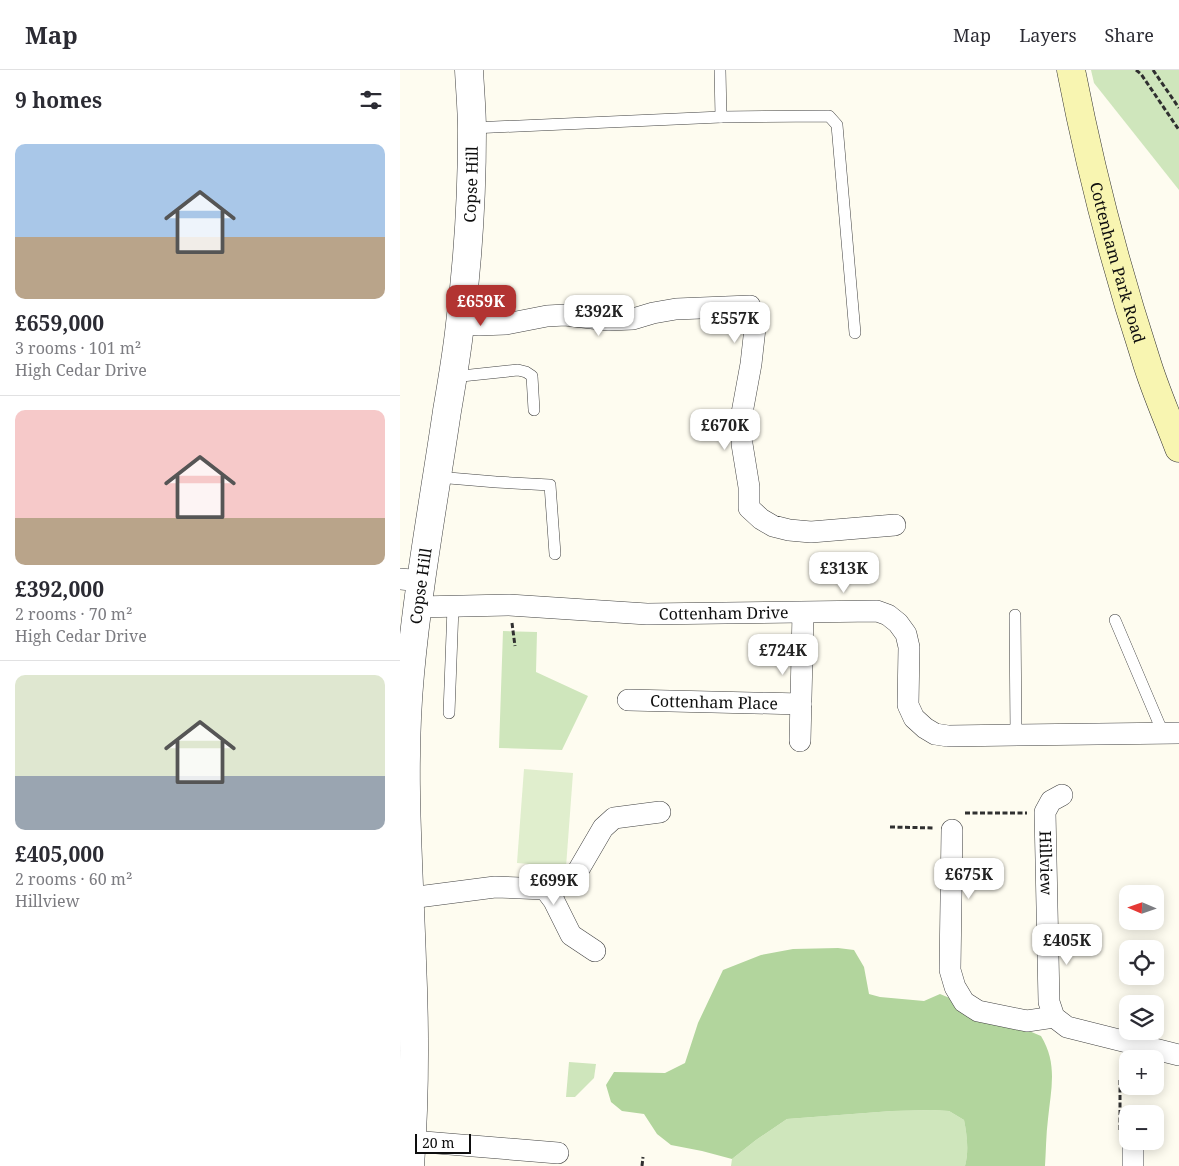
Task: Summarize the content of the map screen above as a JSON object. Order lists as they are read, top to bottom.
{
  "streets": {
    "main road": ["Cottenham Park Road"],
    "street": [
      "Copse Hill",
      "Cottenham Drive",
      "Cottenham Place",
      "Hillview"
    ]
  },
  "crossings": [
    ["Copse Hill", "Cottenham Drive"],
    ["Cottenham Drive", "Cottenham Place"]
  ],
  "scale_bar": "20 m",
  "north": "left",
  "page": {
    "header": "Map",
    "nav": ["Map", "Layers", "Share"],
    "heading": "9 homes",
    "list": [
      {
        "name": "£659,000",
        "note": "3 rooms · 101 m² · High Cedar Drive"
      },
      {
        "name": "£392,000",
        "note": "2 rooms · 70 m² · High Cedar Drive"
      },
      {
        "name": "£405,000",
        "note": "2 rooms · 60 m² · Hillview"
      }
    ],
    "price": [
      "£659K",
      "£392K",
      "£557K",
      "£670K",
      "£313K",
      "£724K",
      "£675K",
      "£699K",
      "£405K"
    ],
    "map_buttons": ["+", "−"],
    "scale": "20 m"
  }
}
